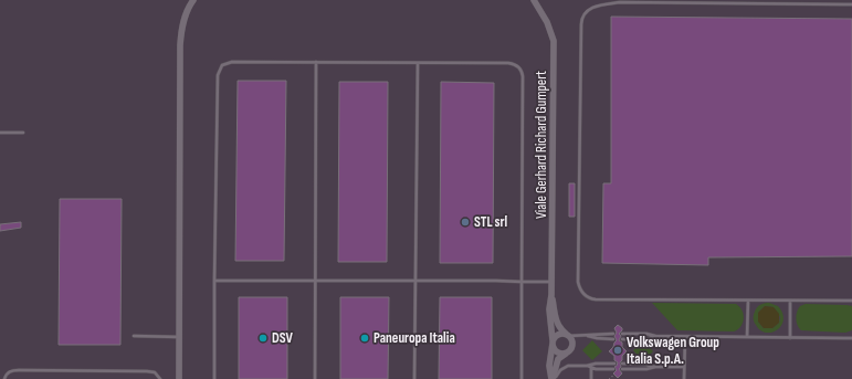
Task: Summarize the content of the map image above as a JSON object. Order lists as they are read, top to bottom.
{
  "streets": {
    "street": ["Viale Gerhard Richard Gumpert"]
  },
  "places": [
    "STL srl",
    "DSV",
    "Paneuropa Italia",
    "Volkswagen Group Italia S.p.A."
  ]
}
